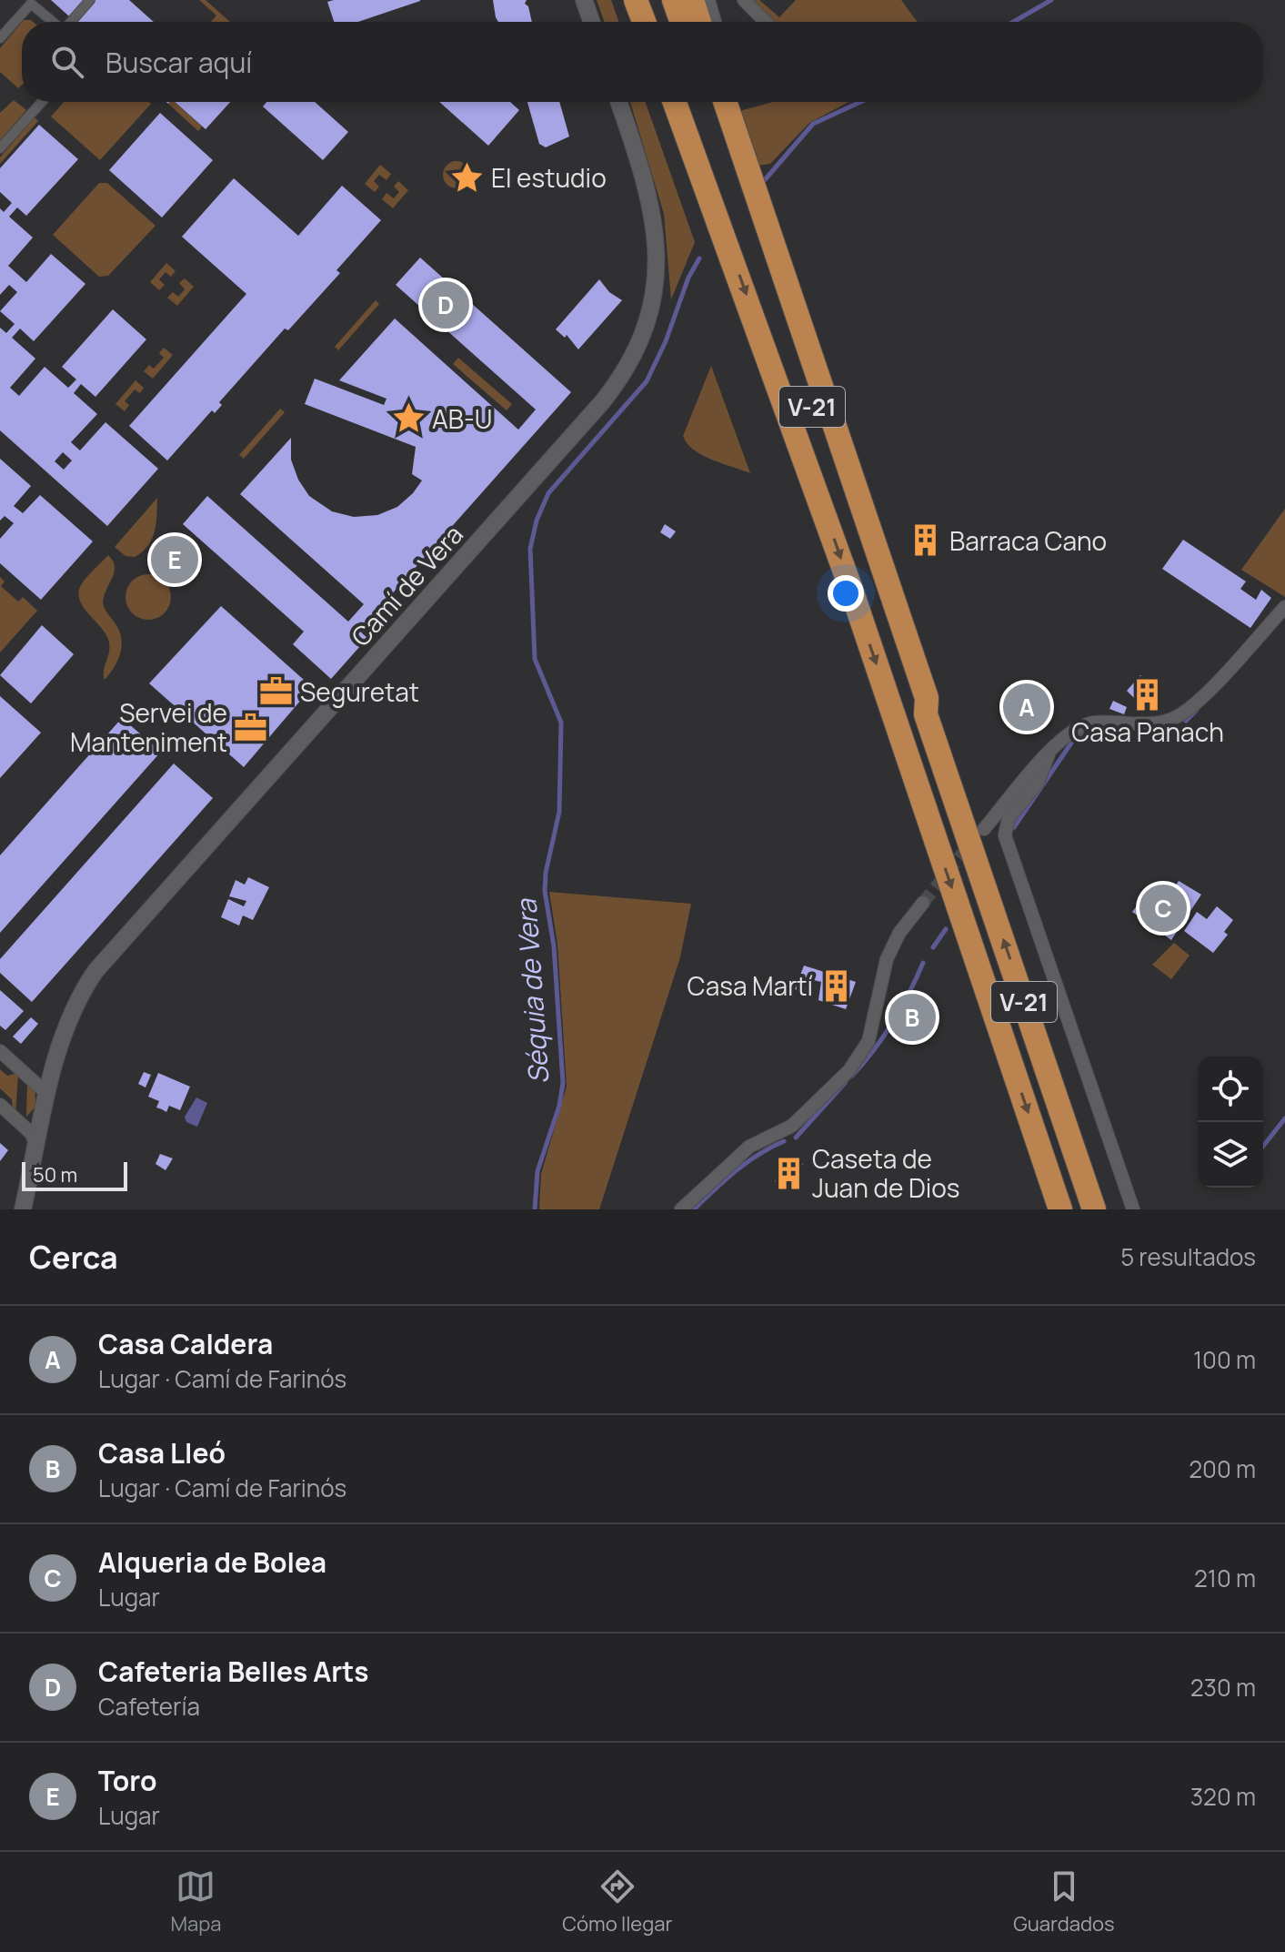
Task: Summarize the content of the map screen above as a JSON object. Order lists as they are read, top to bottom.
{
  "streets": {
    "highway": ["V-21"],
    "street": ["Camí de Vera"]
  },
  "water": ["Séquia de Vera"],
  "places": {
    "place": ["El estudio", "AB-U"],
    "building": [
      "Barraca Cano",
      "Casa Panach",
      "Casa Martí",
      "Caseta de Juan de Dios"
    ],
    "office": ["Seguretat", "Servei de Manteniment"]
  },
  "scale_bar": "50 m",
  "page": {
    "search": "Buscar aquí",
    "pins": [
      "D",
      "E",
      "A",
      "C",
      "B"
    ],
    "scale": "50 m",
    "heading": ["Cerca", "5 resultados"],
    "list": [
      {
        "mark": "A",
        "name": "Casa Caldera",
        "note": "Lugar · Camí de Farinós",
        "value": "100 m"
      },
      {
        "mark": "B",
        "name": "Casa Lleó",
        "note": "Lugar · Camí de Farinós",
        "value": "200 m"
      },
      {
        "mark": "C",
        "name": "Alqueria de Bolea",
        "note": "Lugar",
        "value": "210 m"
      },
      {
        "mark": "D",
        "name": "Cafeteria Belles Arts",
        "note": "Cafetería",
        "value": "230 m"
      },
      {
        "mark": "E",
        "name": "Toro",
        "note": "Lugar",
        "value": "320 m"
      }
    ],
    "nav": ["Mapa", "Cómo llegar", "Guardados"]
  }
}
